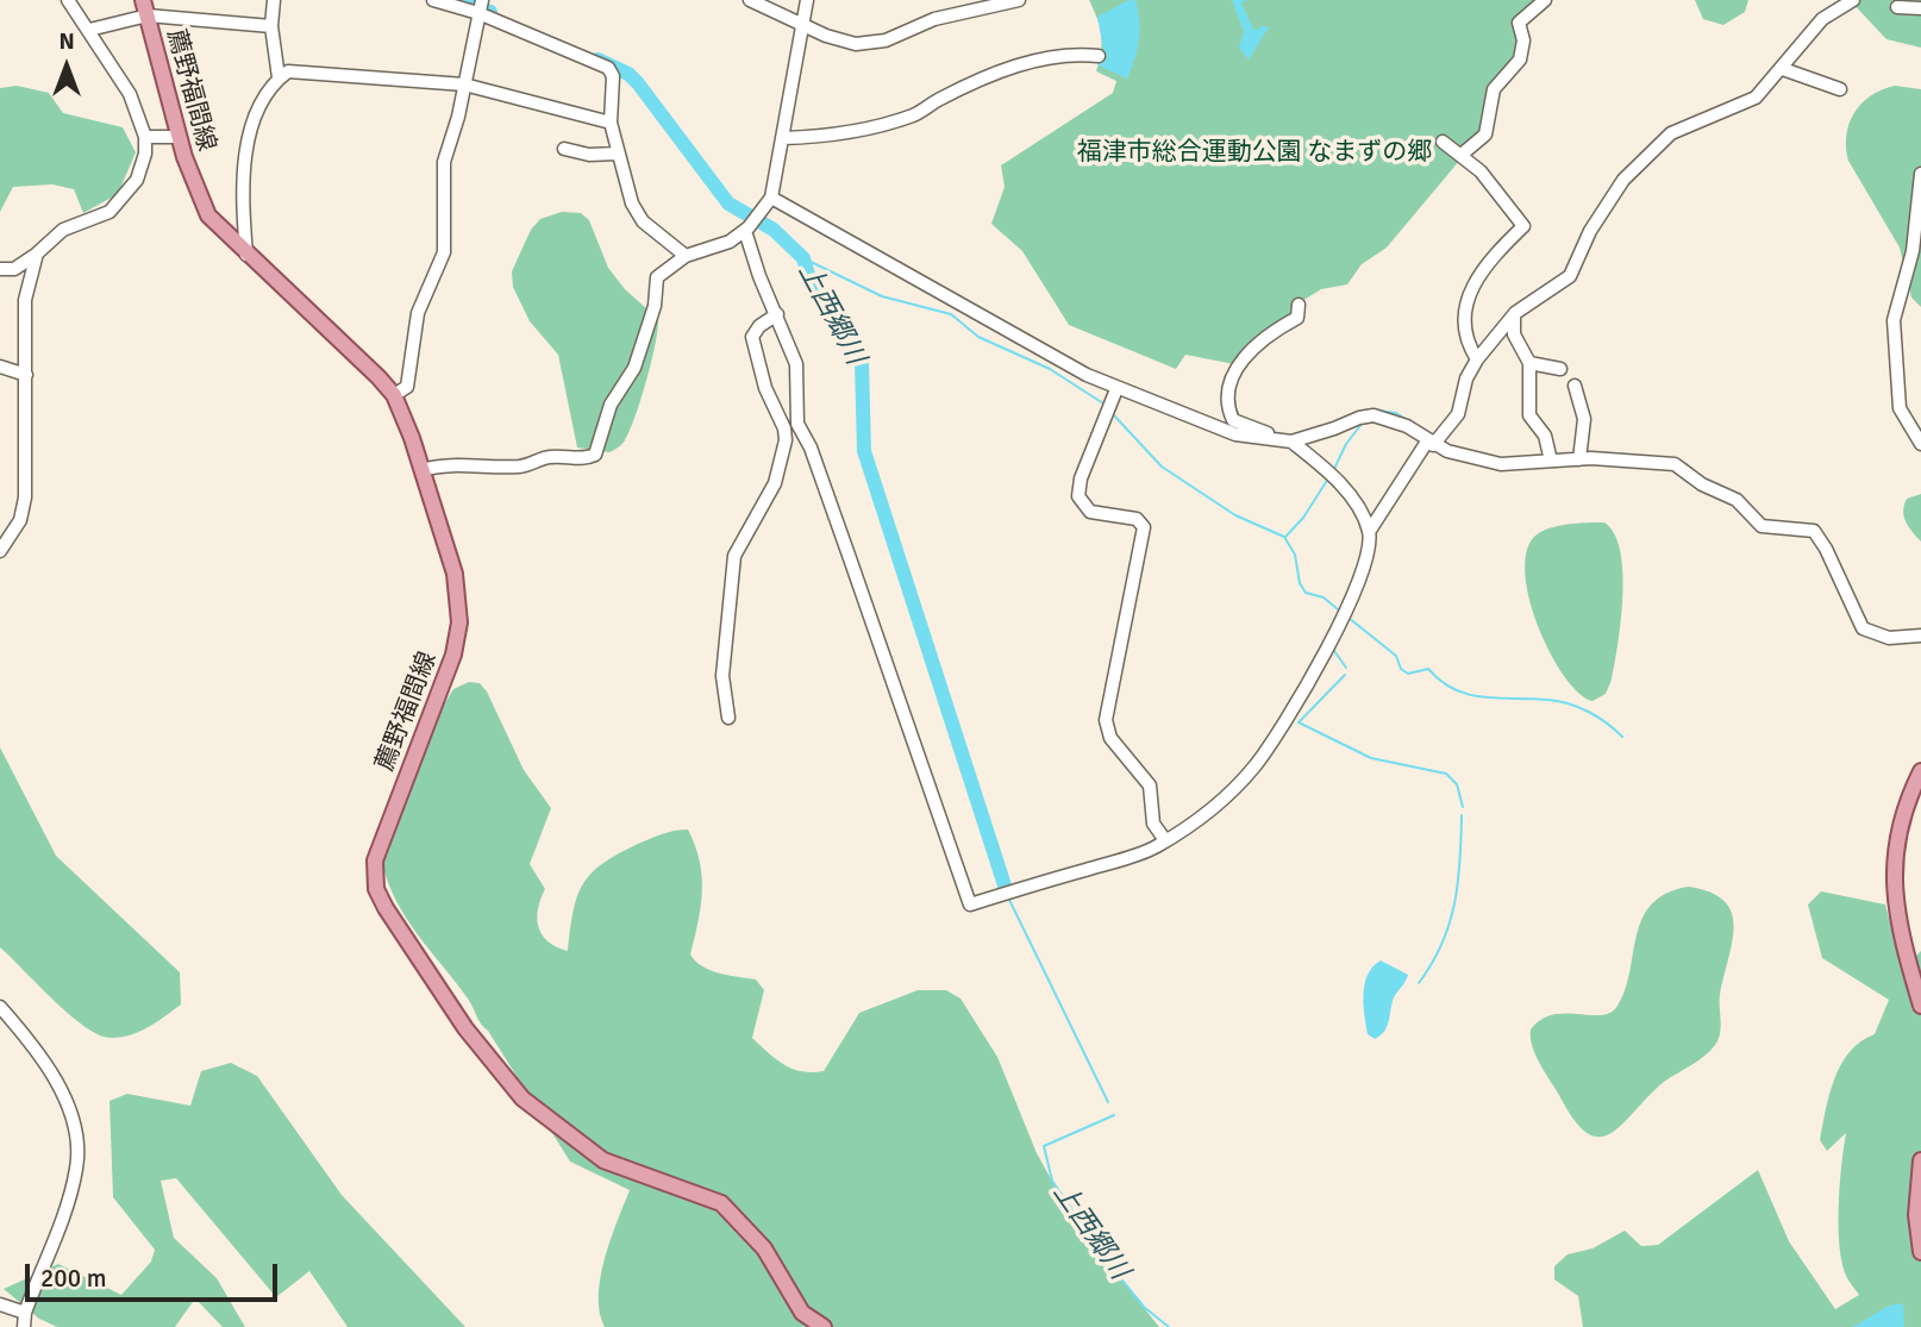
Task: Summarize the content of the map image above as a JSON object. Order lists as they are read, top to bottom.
{
  "streets": {
    "main road": ["薦野福間線"]
  },
  "water": ["上西郷川"],
  "parks": ["福津市総合運動公園 なまずの郷"],
  "scale_bar": "200 m",
  "north": "top"
}
